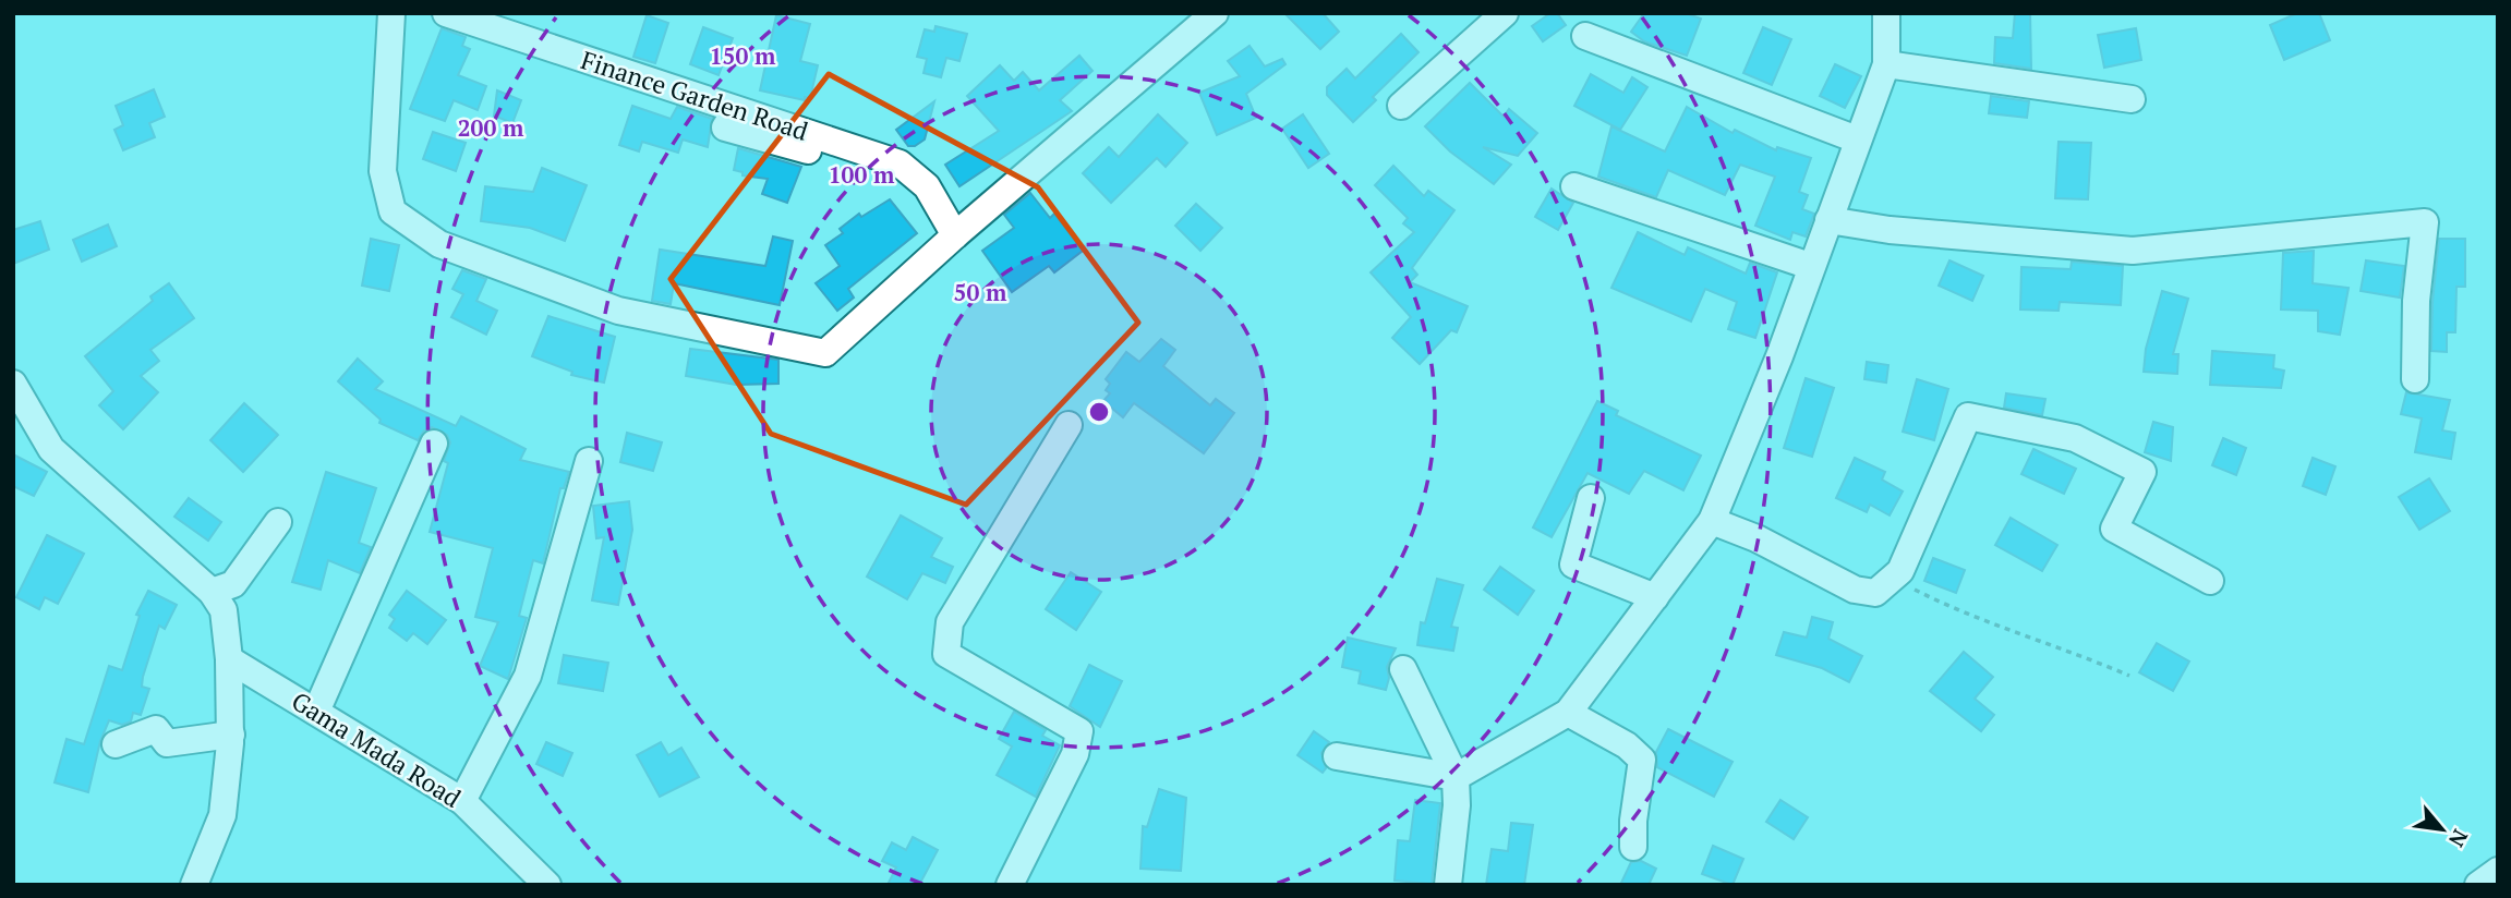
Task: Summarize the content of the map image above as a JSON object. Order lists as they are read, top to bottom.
{
  "streets": {
    "street": ["Finance Garden Road", "Gama Mada Road"]
  },
  "north": "bottom right",
  "rings": [
    "150 m",
    "200 m",
    "100 m",
    "50 m"
  ]
}
